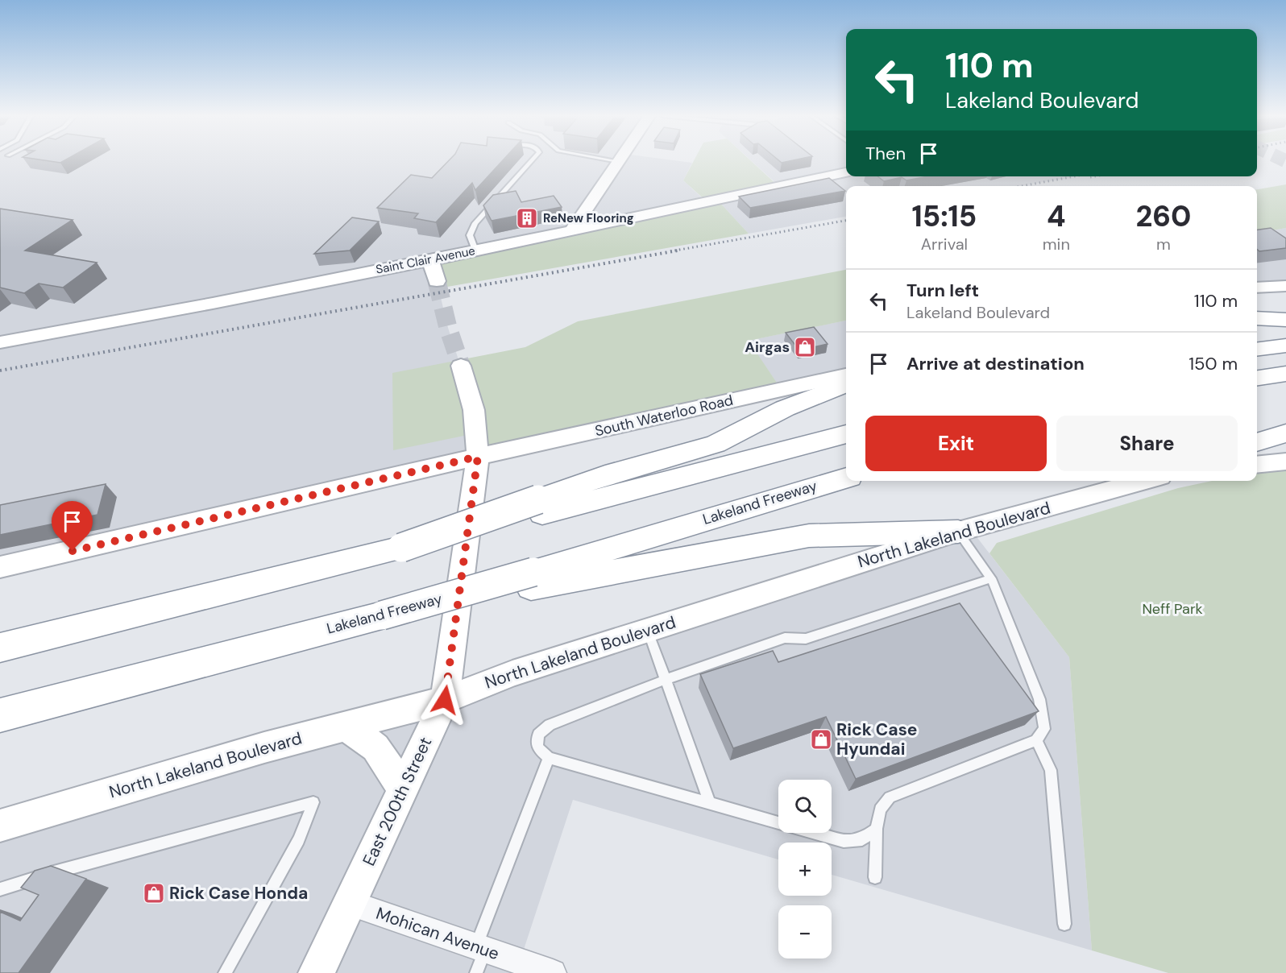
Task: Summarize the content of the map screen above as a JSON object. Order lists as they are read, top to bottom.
{
  "streets": {
    "highway": ["Lakeland Freeway"],
    "street": [
      "Saint Clair Avenue",
      "South Waterloo Road",
      "North Lakeland Boulevard",
      "East 200th Street",
      "Mohican Avenue"
    ]
  },
  "crossings": [
    ["South Waterloo Road", "East 200th Street"],
    ["North Lakeland Boulevard", "East 200th Street"],
    ["East 200th Street", "Mohican Avenue"]
  ],
  "parks": ["Neff Park"],
  "places": {
    "building": ["ReNew Flooring"],
    "shop": ["Airgas", "Rick Case Hyundai", "Rick Case Honda"]
  },
  "page": {
    "turn": ["110 m", "Lakeland Boulevard"],
    "then": "Then",
    "eta": [
      "15:15",
      "Arrival",
      "4",
      "min",
      "260",
      "m"
    ],
    "list": [
      {
        "name": "Turn left",
        "note": "Lakeland Boulevard",
        "value": "110 m"
      },
      {
        "name": "Arrive at destination",
        "value": "150 m"
      }
    ],
    "buttons": ["Exit", "Share"],
    "map_buttons": ["+", "−"]
  }
}
